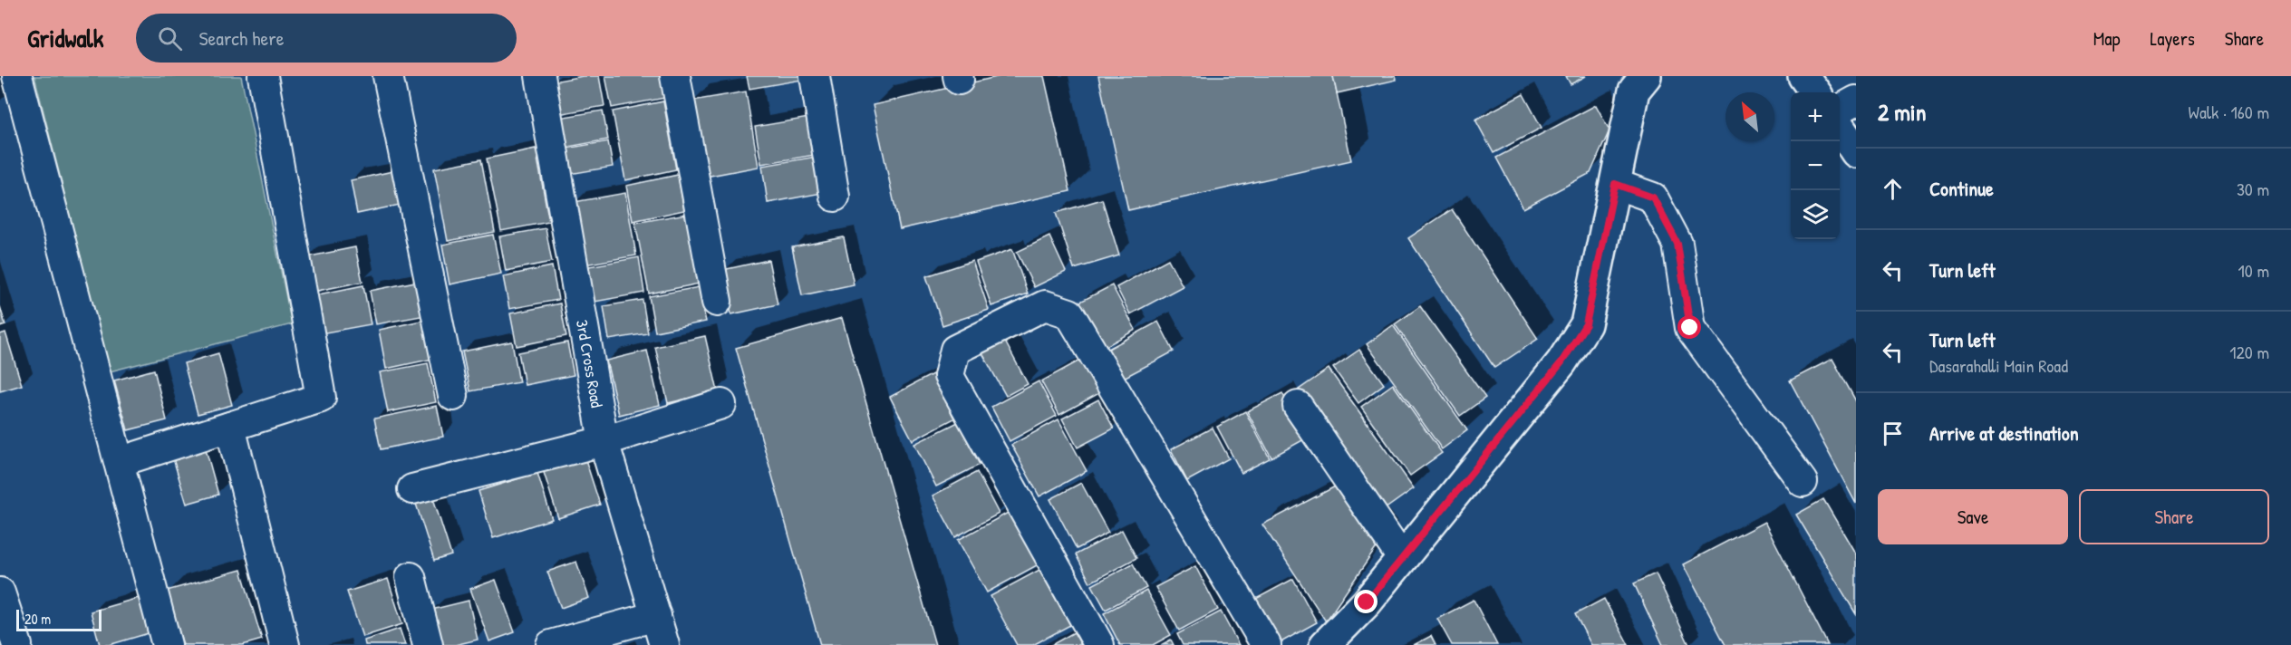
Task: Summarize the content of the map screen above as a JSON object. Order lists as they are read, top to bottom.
{
  "streets": {
    "street": ["3rd Cross Road"]
  },
  "scale_bar": "20 m",
  "north": "top left",
  "page": {
    "header": "Gridwalk",
    "search": "Search here",
    "nav": ["Map", "Layers", "Share"],
    "heading": ["2 min", "Walk · 160 m"],
    "map_buttons": ["+", "−"],
    "list": [
      ["Continue", "30 m"],
      ["Turn left", "10 m"],
      ["Turn left", "Dasarahalli Main Road", "120 m"],
      "Arrive at destination"
    ],
    "buttons": ["Save", "Share"],
    "scale": "20 m"
  }
}
